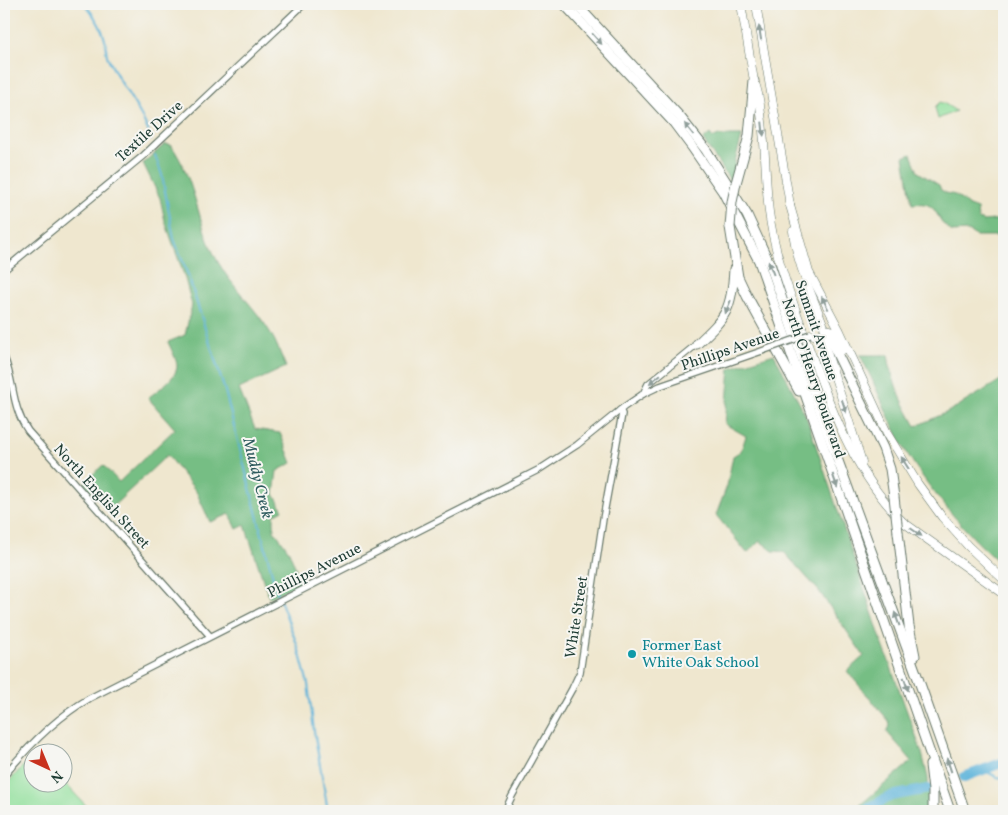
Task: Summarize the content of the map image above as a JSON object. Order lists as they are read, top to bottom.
{
  "streets": {
    "highway": ["North O'Henry Boulevard"],
    "main road": ["Summit Avenue"],
    "street": [
      "Textile Drive",
      "Phillips Avenue",
      "North English Street",
      "White Street"
    ]
  },
  "crossings": [
    ["Summit Avenue", "Phillips Avenue"],
    ["Phillips Avenue", "North English Street"],
    ["Phillips Avenue", "White Street"]
  ],
  "water": ["Muddy Creek"],
  "places": ["Former East White Oak School"],
  "north": "bottom right"
}
